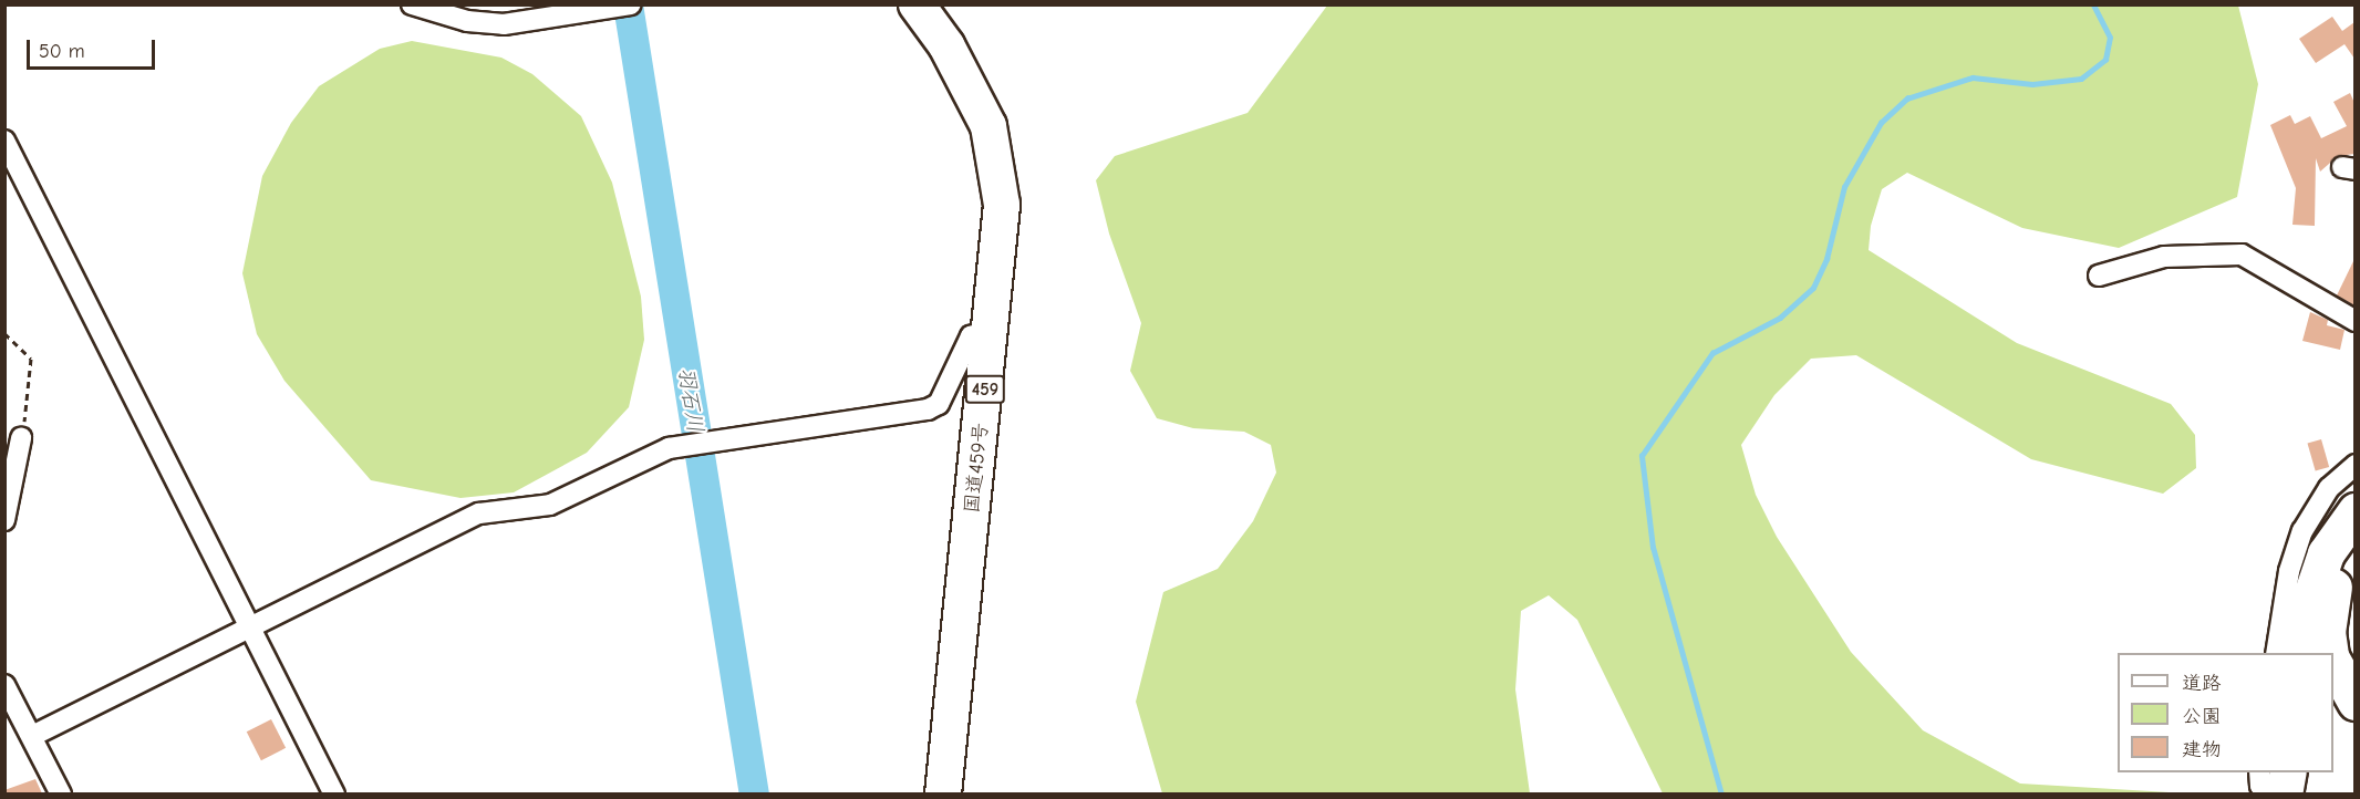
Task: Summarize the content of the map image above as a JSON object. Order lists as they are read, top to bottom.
{
  "streets": {
    "highway": ["459", "国道459号"]
  },
  "water": ["羽石川"],
  "legend": ["道路", "公園", "建物"],
  "scale_bar": "50 m"
}
